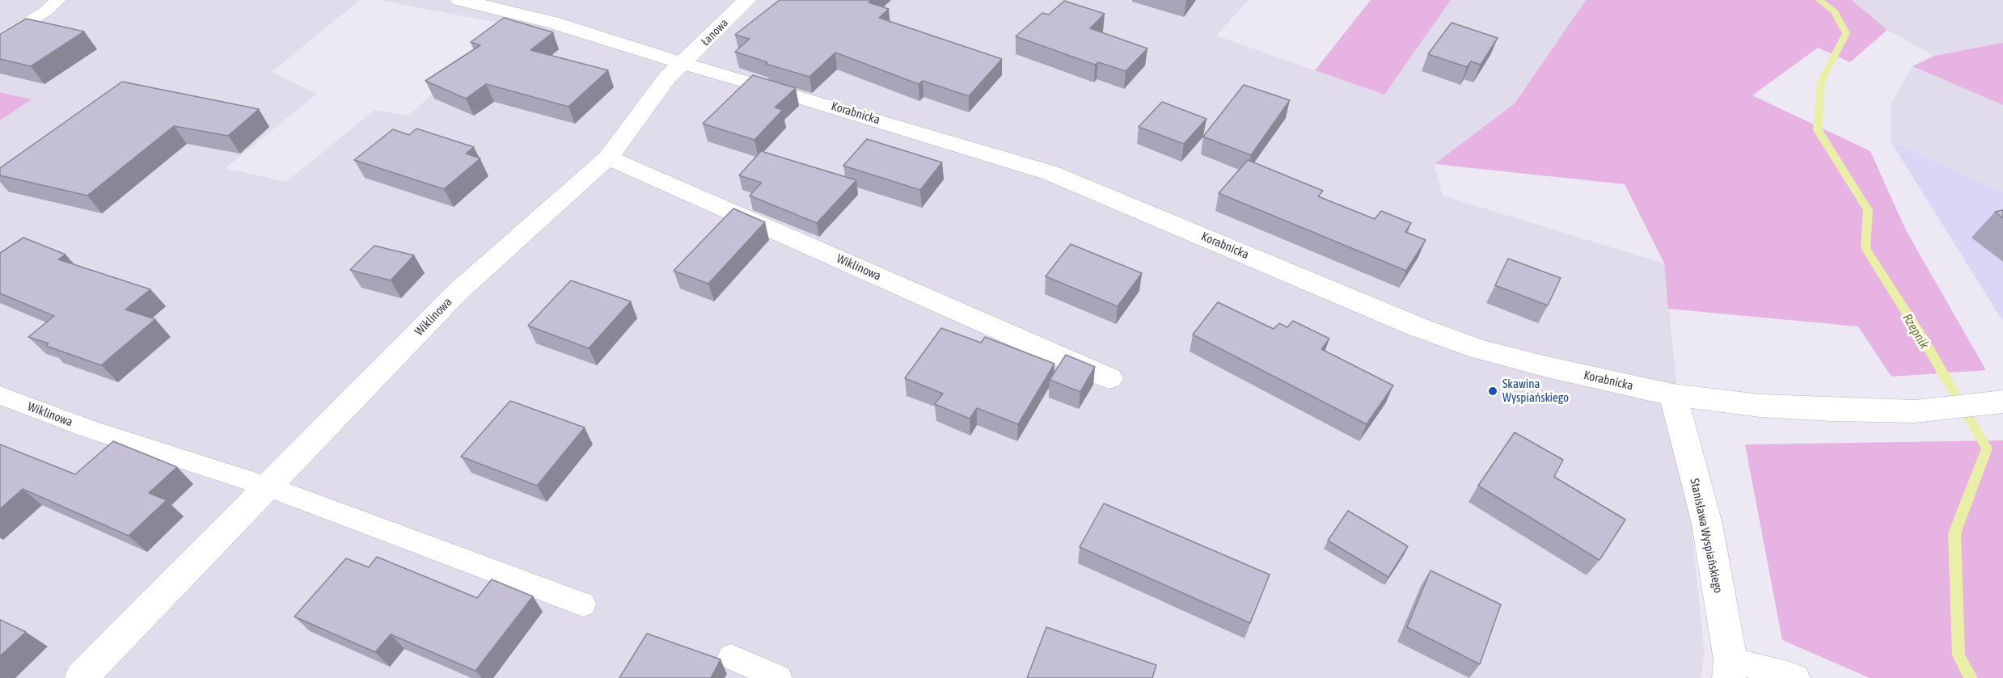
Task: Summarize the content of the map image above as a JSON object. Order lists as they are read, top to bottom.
{
  "streets": {
    "street": [
      "Łanowa",
      "Korabnicka",
      "Wiklinowa",
      "Stanisława Wyspiańskiego"
    ]
  },
  "crossings": [
    ["Łanowa", "Korabnicka"],
    ["Łanowa", "Wiklinowa"],
    ["Korabnicka", "Wiklinowa"],
    ["Korabnicka", "Stanisława Wyspiańskiego"]
  ],
  "water": ["Rzepnik"],
  "places": ["Skawina Wyspiańskiego"]
}
